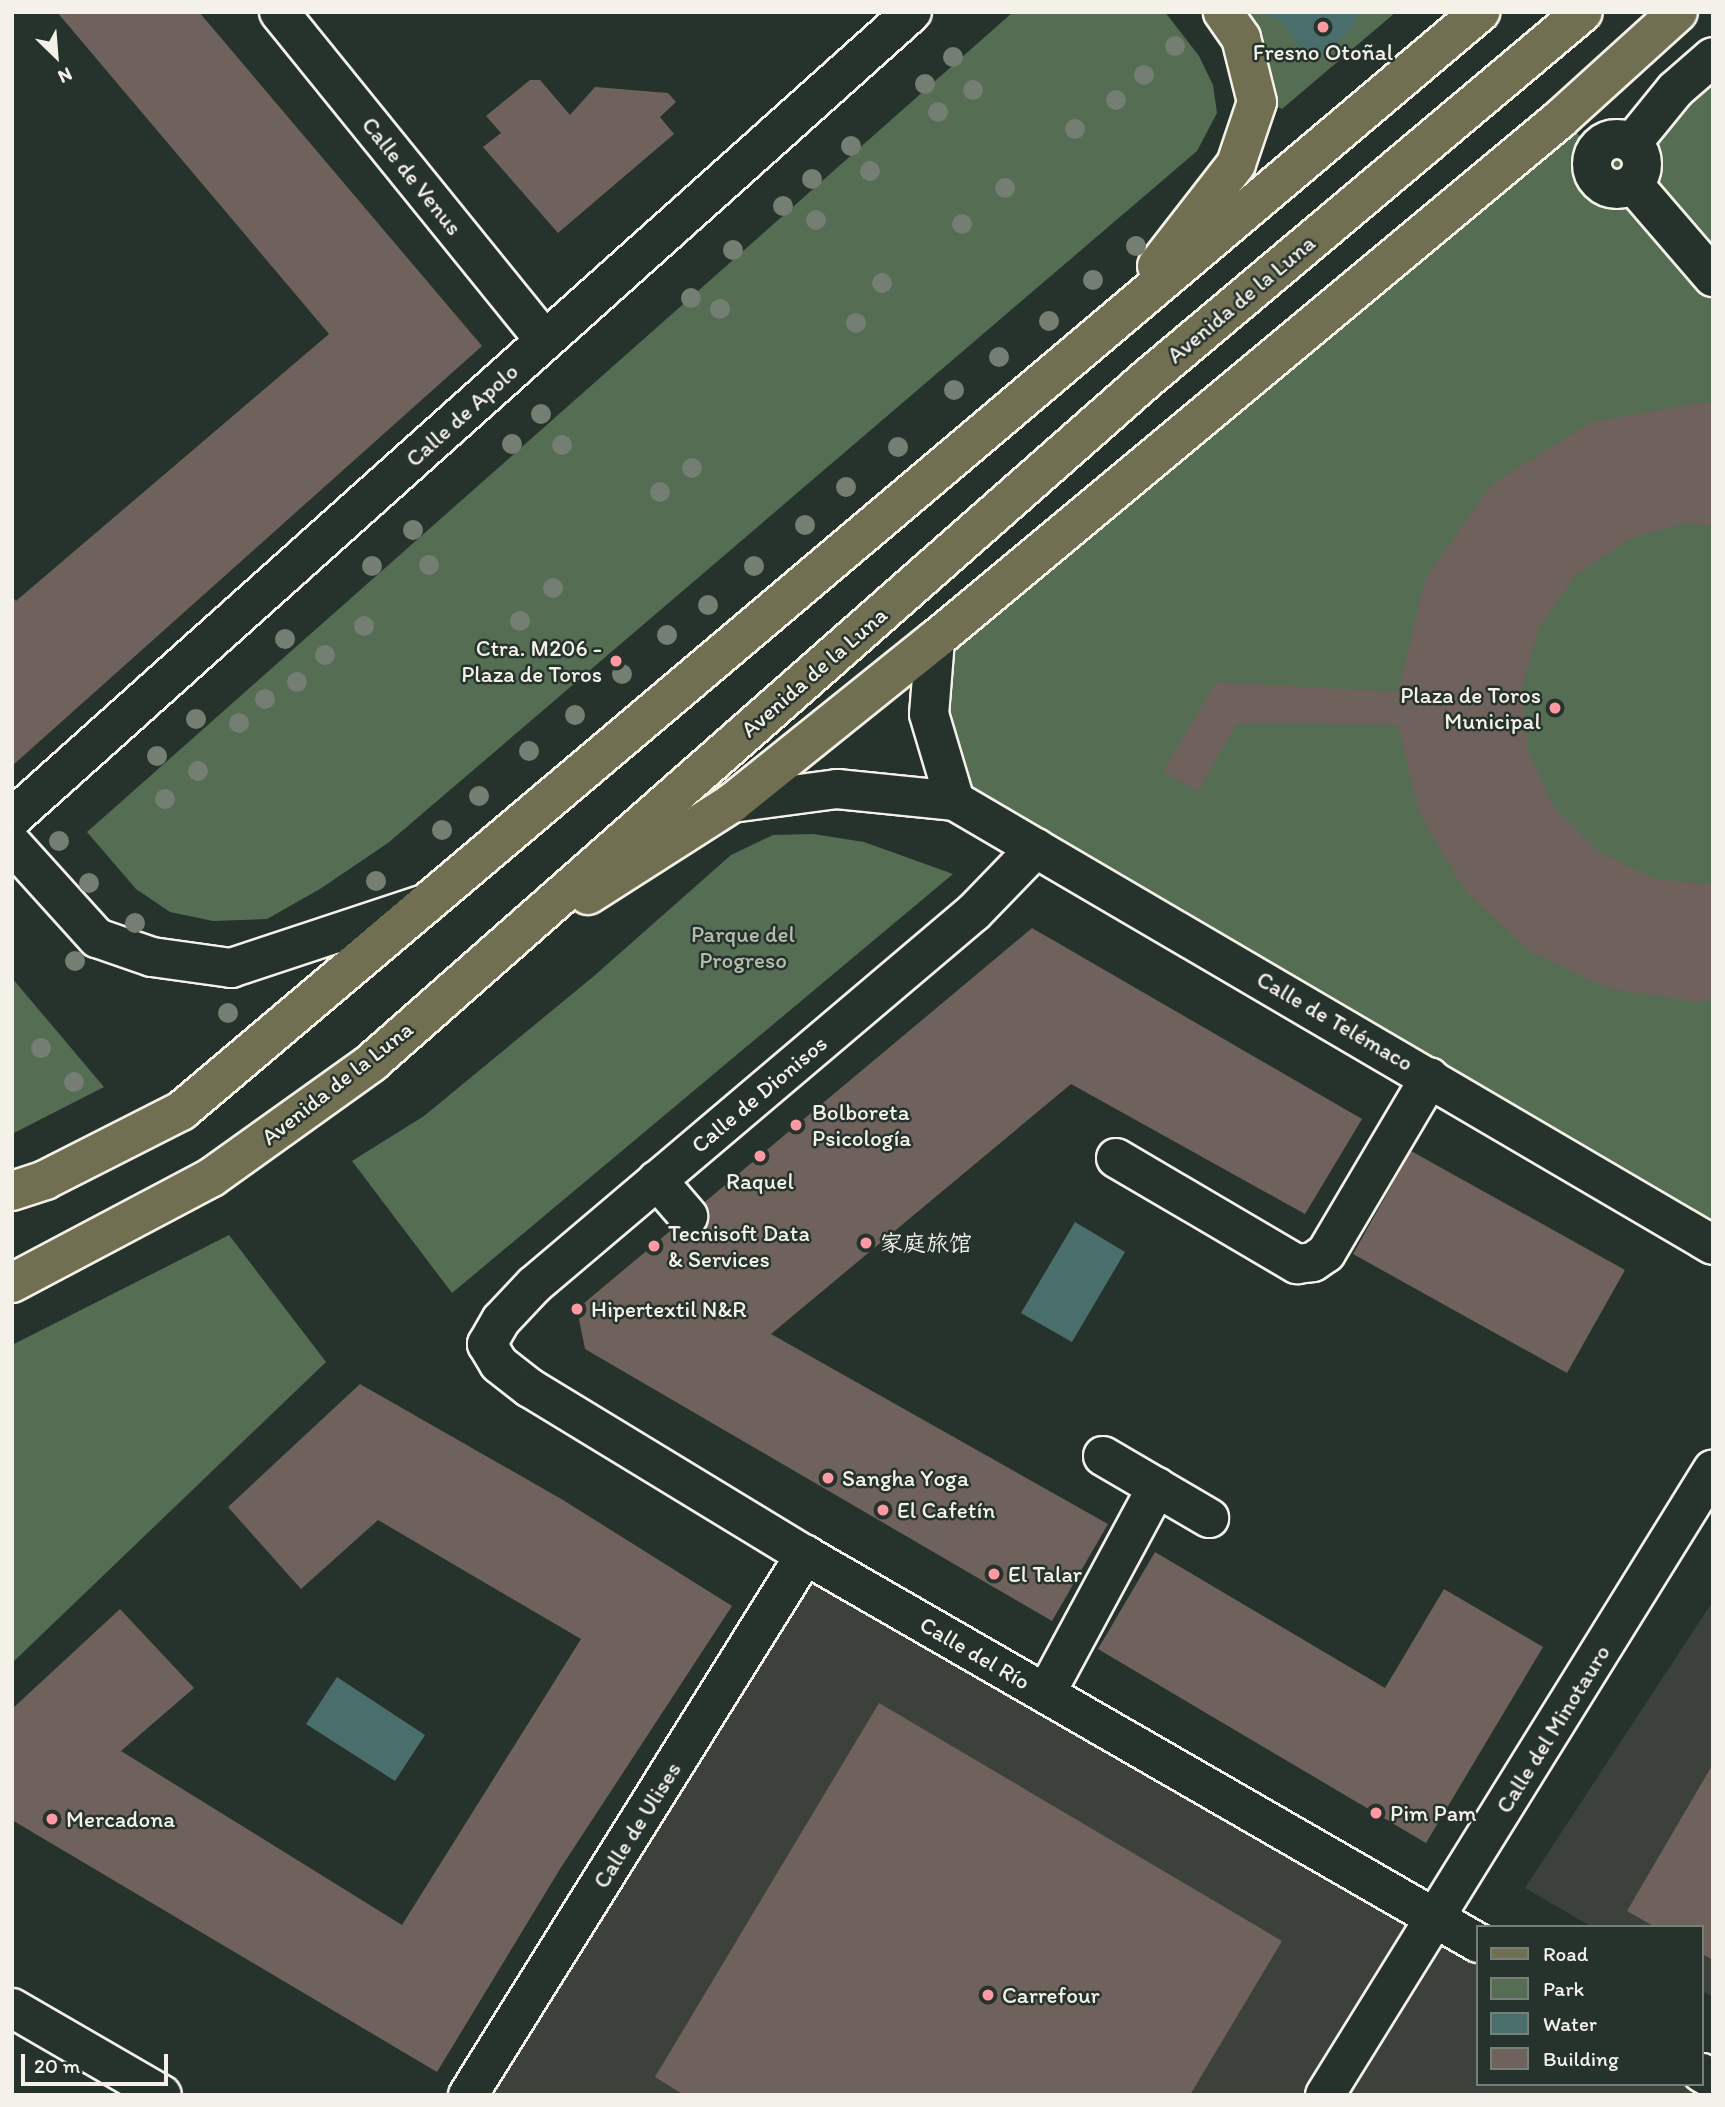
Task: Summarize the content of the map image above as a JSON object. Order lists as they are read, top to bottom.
{
  "streets": {
    "main road": ["Avenida de la Luna"],
    "street": [
      "Calle de Venus",
      "Calle de Apolo",
      "Calle de Telémaco",
      "Calle de Dionisos",
      "Calle del Río",
      "Calle del Minotauro",
      "Calle de Ulises"
    ]
  },
  "crossings": [
    ["Calle de Venus", "Calle de Apolo"],
    ["Calle de Telémaco", "Calle de Dionisos"],
    ["Calle de Dionisos", "Calle del Río"],
    ["Calle del Río", "Calle del Minotauro"],
    ["Calle del Río", "Calle de Ulises"]
  ],
  "parks": ["Parque del Progreso"],
  "places": [
    "Fresno Otoñal",
    "Ctra. M206 - Plaza de Toros",
    "Plaza de Toros Municipal",
    "Bolboreta Psicología",
    "Raquel",
    "家庭旅馆",
    "Tecnisoft Data & Services",
    "Hipertextil N&R",
    "Sangha Yoga",
    "El Cafetín",
    "El Talar",
    "Pim Pam",
    "Mercadona",
    "Carrefour"
  ],
  "legend": [
    "Road",
    "Park",
    "Water",
    "Building"
  ],
  "scale_bar": "20 m",
  "north": "bottom right"
}
